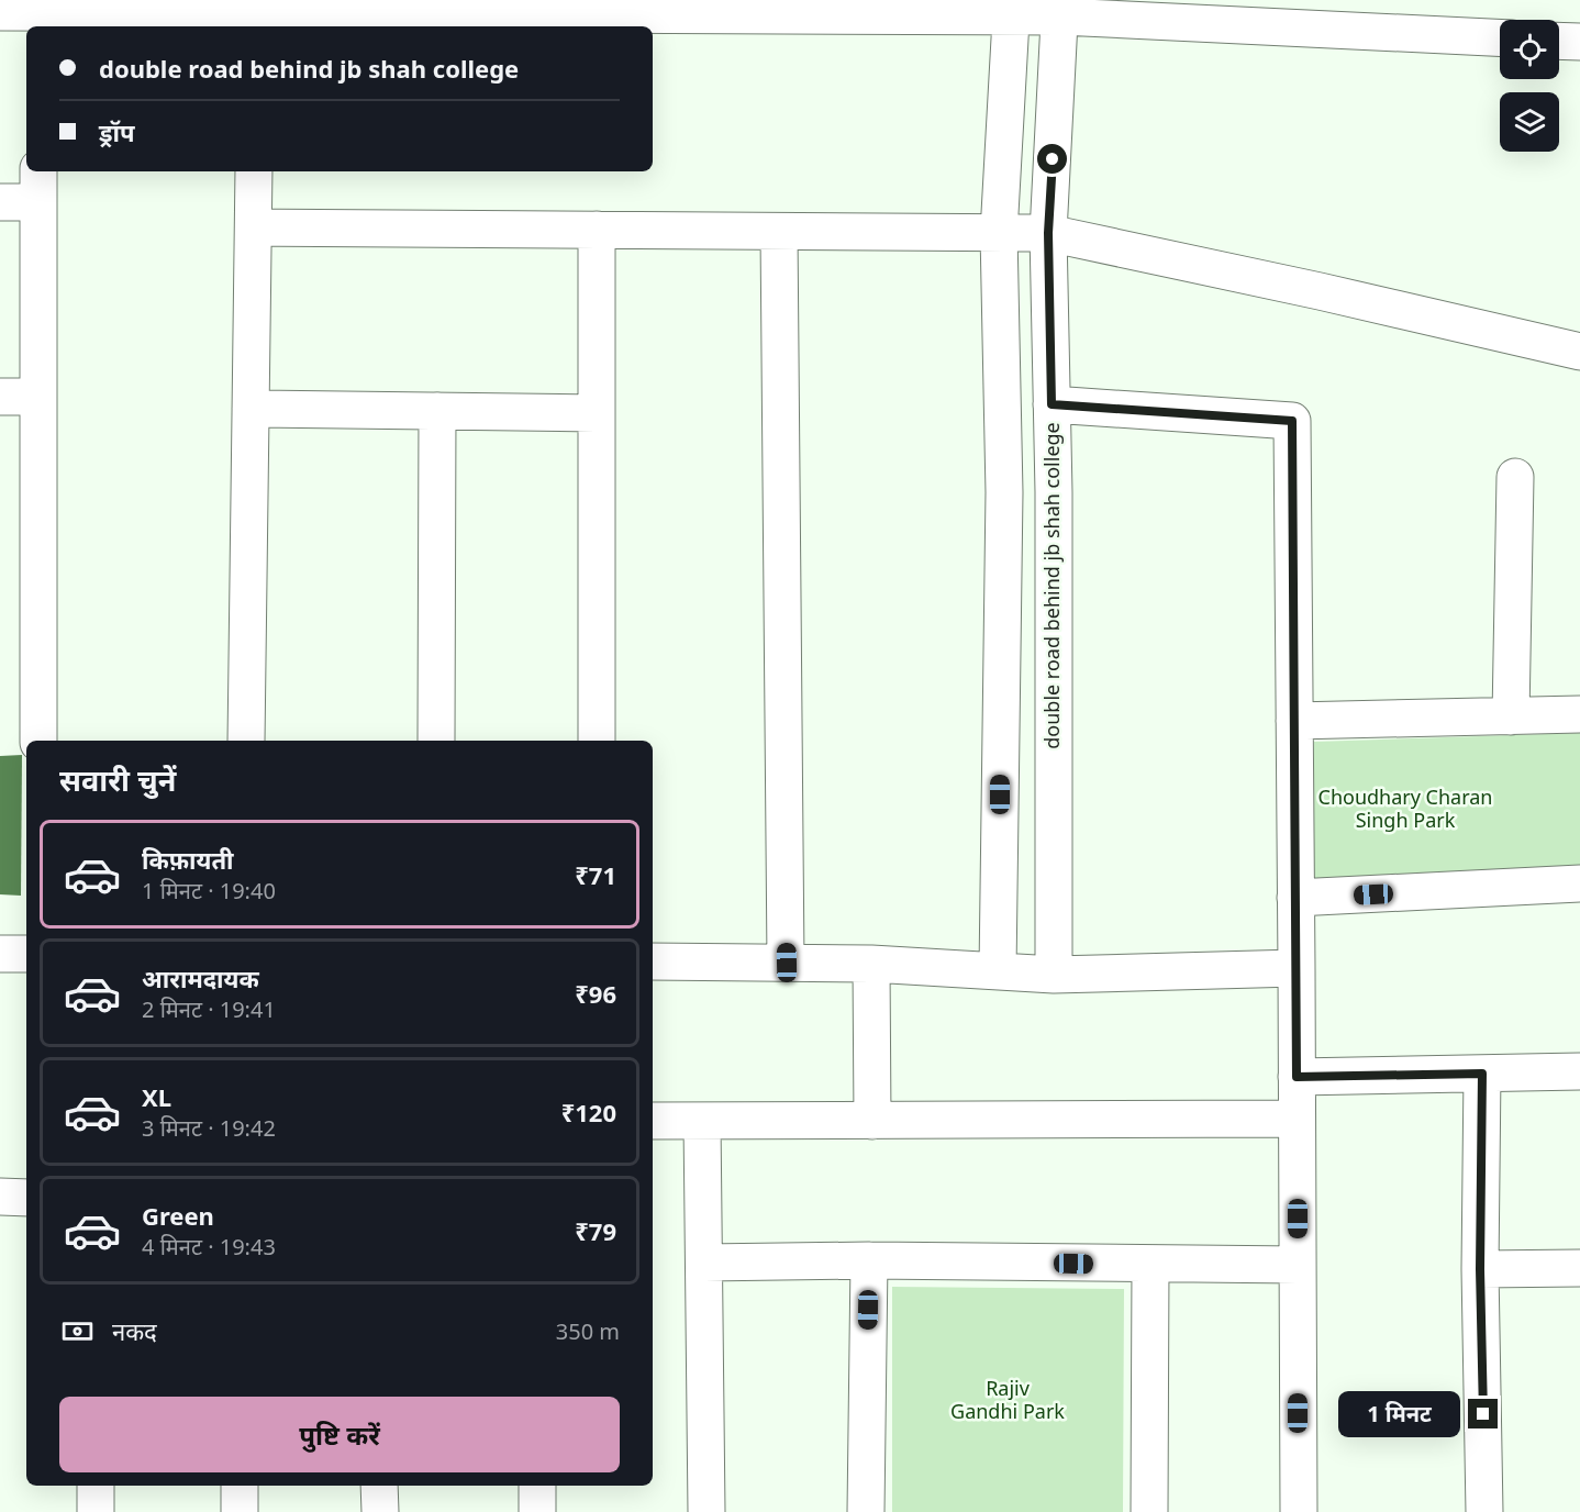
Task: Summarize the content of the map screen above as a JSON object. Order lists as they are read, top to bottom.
{
  "streets": {
    "street": ["double road behind jb shah college"]
  },
  "parks": ["Choudhary Charan Singh Park", "Rajiv Gandhi Park"],
  "page": {
    "banner": ["double road behind jb shah college", "ड्रॉप"],
    "heading": "सवारी चुनें",
    "list": [
      {
        "name": "किफ़ायती",
        "note": "1 मिनट · 19:40",
        "value": "₹71"
      },
      {
        "name": "आरामदायक",
        "note": "2 मिनट · 19:41",
        "value": "₹96"
      },
      {
        "name": "XL",
        "note": "3 मिनट · 19:42",
        "value": "₹120"
      },
      {
        "name": "Green",
        "note": "4 मिनट · 19:43",
        "value": "₹79"
      }
    ],
    "pay": ["नकद", "350 m"],
    "buttons": "पुष्टि करें",
    "bubble": "1 मिनट"
  }
}
